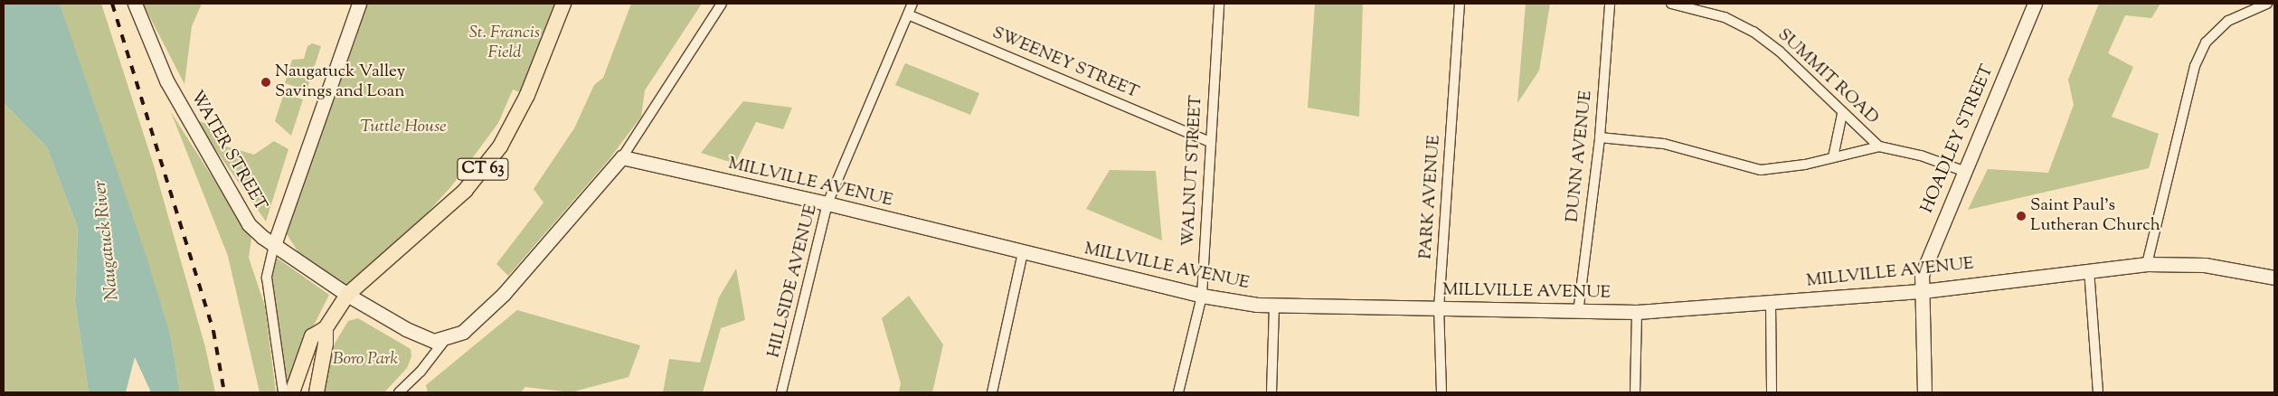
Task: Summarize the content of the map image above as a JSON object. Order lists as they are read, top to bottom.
{
  "streets": {
    "main road": ["CT 63"],
    "street": [
      "SWEENEY STREET",
      "SUMMIT ROAD",
      "HOADLEY STREET",
      "WATER STREET",
      "DUNN AVENUE",
      "WALNUT STREET",
      "MILLVILLE AVENUE",
      "PARK AVENUE",
      "HILLSIDE AVENUE"
    ]
  },
  "crossings": [
    ["SWEENEY STREET", "WALNUT STREET"],
    ["SWEENEY STREET", "HILLSIDE AVENUE"],
    ["SUMMIT ROAD", "HOADLEY STREET"],
    ["HOADLEY STREET", "MILLVILLE AVENUE"],
    ["DUNN AVENUE", "MILLVILLE AVENUE"],
    ["WALNUT STREET", "MILLVILLE AVENUE"],
    ["MILLVILLE AVENUE", "PARK AVENUE"],
    ["MILLVILLE AVENUE", "HILLSIDE AVENUE"]
  ],
  "water": ["Naugatuck River"],
  "parks": ["St. Francis Field", "Tuttle House", "Boro Park"],
  "places": ["Naugatuck Valley Savings and Loan", "Saint Paul's Lutheran Church"]
}
